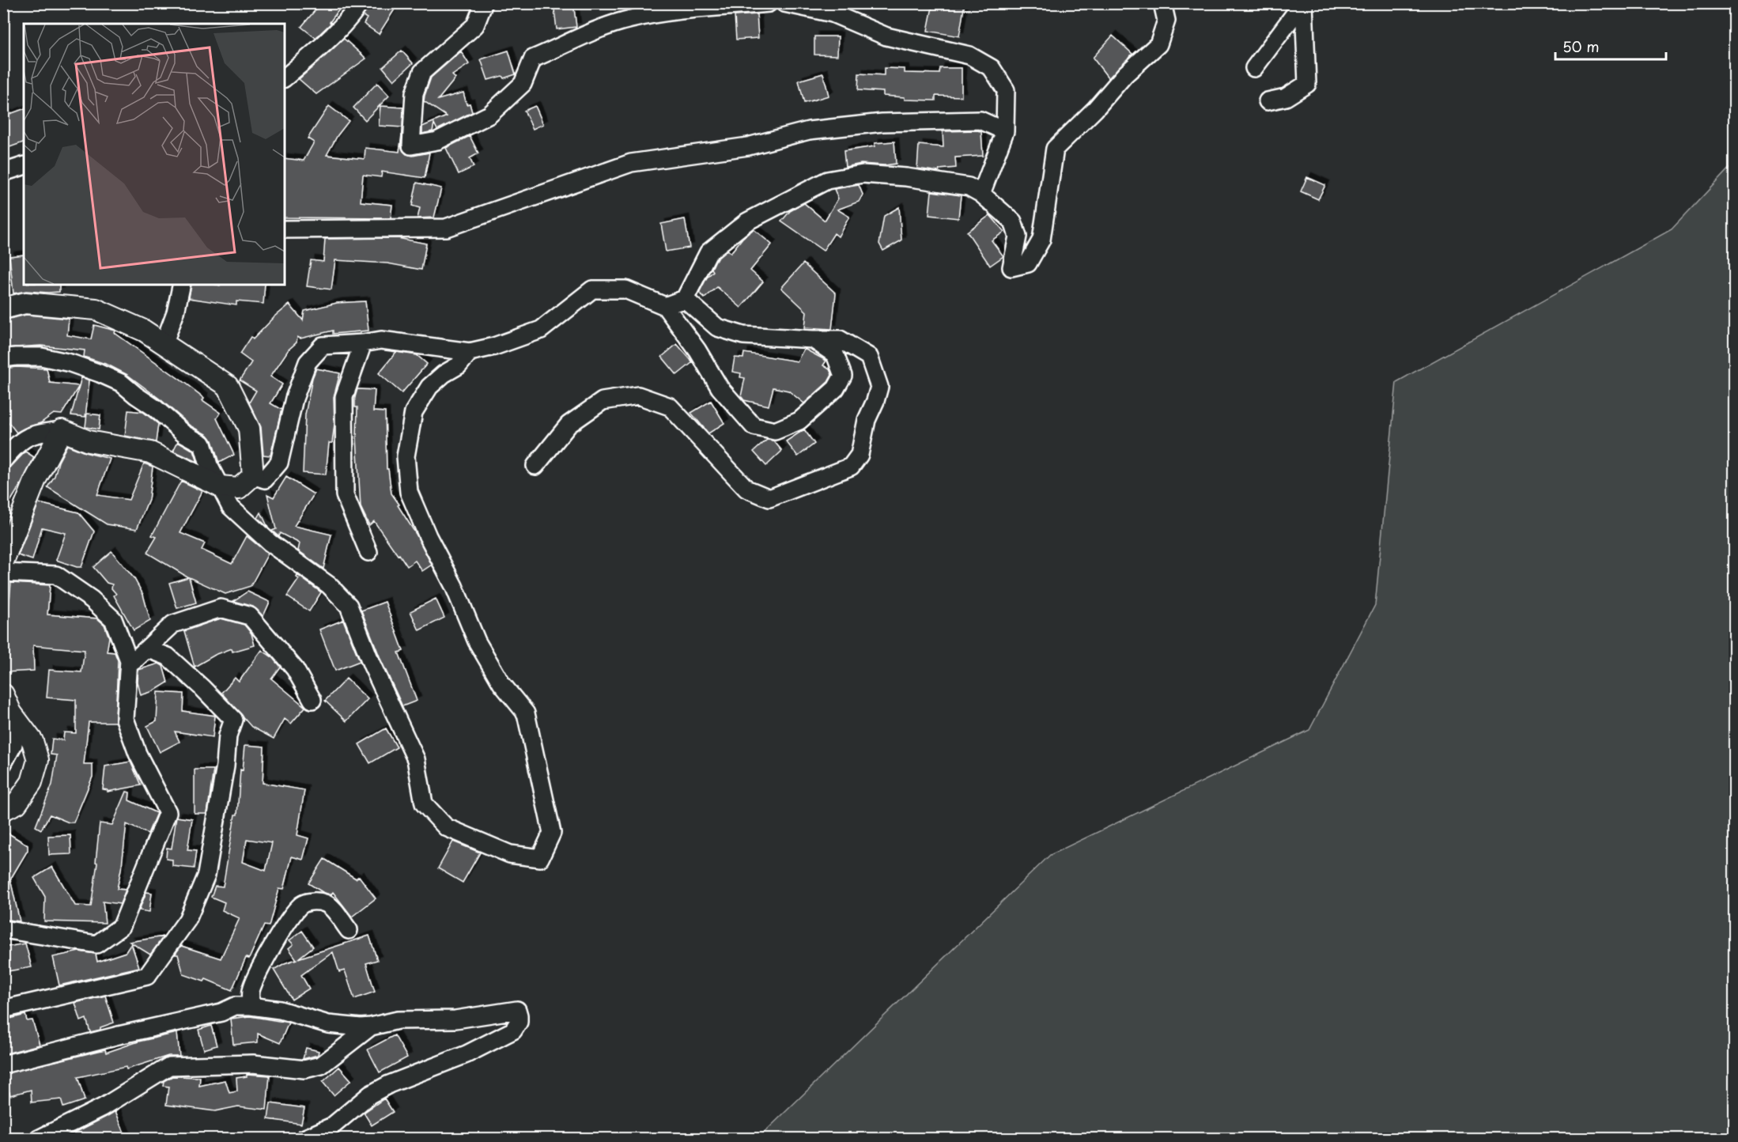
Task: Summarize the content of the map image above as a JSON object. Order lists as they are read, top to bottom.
{
  "scale_bar": "50 m"
}
